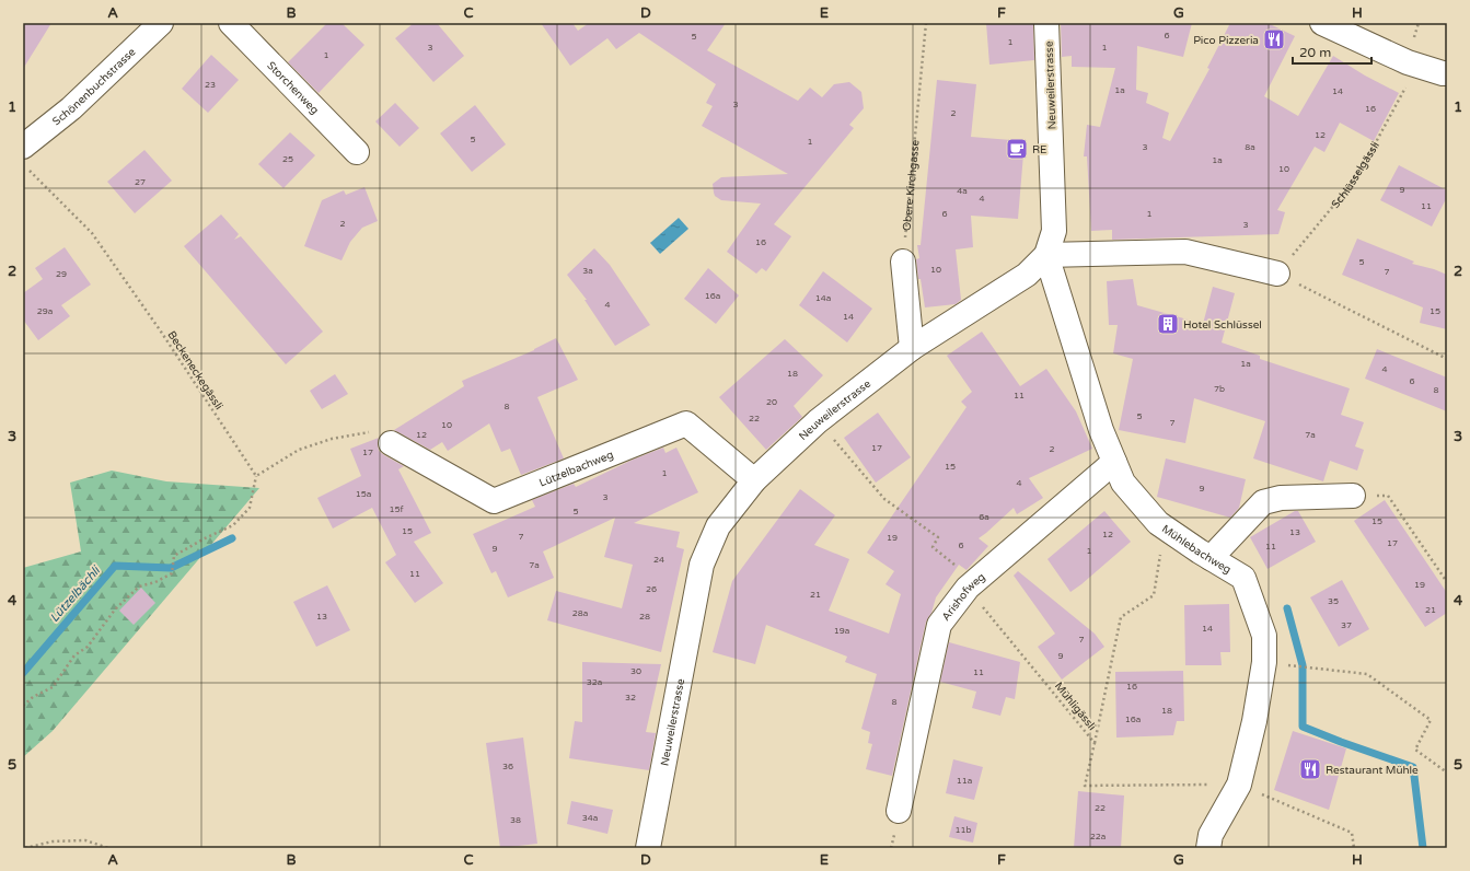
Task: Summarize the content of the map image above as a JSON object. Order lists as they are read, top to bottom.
{
  "streets": {
    "street": [
      "Neuweilerstrasse",
      "Schönenbuchstrasse",
      "Storchenweg",
      "Lützelbachweg",
      "Mühlebachweg",
      "Arishofweg"
    ],
    "path": [
      "Schlüsselgässli",
      "Obere Kirchgasse",
      "Beckeneckegässli",
      "Mühligässli"
    ]
  },
  "crossings": [
    ["Neuweilerstrasse", "Lützelbachweg"],
    ["Neuweilerstrasse", "Mühlebachweg"],
    ["Neuweilerstrasse", "Mühligässli"],
    ["Mühlebachweg", "Arishofweg"],
    ["Mühlebachweg", "Mühligässli"],
    ["Arishofweg", "Mühligässli"]
  ],
  "water": ["Lützelbächli"],
  "places": {
    "restaurant": ["Pico Pizzeria", "Restaurant Mühle"],
    "cafe": ["RE"],
    "building": ["Hotel Schlüssel"]
  },
  "house_numbers": [
    "6",
    "5",
    "1",
    "3",
    "1",
    "1",
    "23",
    "1a",
    "14",
    "3",
    "16",
    "2",
    "12",
    "5",
    "1",
    "3",
    "8a",
    "25",
    "1a",
    "10",
    "27",
    "9",
    "4a",
    "4",
    "11",
    "6",
    "1",
    "2",
    "3",
    "16",
    "5",
    "10",
    "3a",
    "7",
    "29",
    "16a",
    "14a",
    "4",
    "29a",
    "15",
    "14",
    "1a",
    "4",
    "18",
    "6",
    "7b",
    "8",
    "11",
    "20",
    "8",
    "5",
    "22",
    "7",
    "10",
    "12",
    "7a",
    "17",
    "2",
    "17",
    "15",
    "1",
    "4",
    "9",
    "15a",
    "3",
    "15f",
    "5",
    "6a",
    "15",
    "15",
    "13",
    "12",
    "7",
    "19",
    "17",
    "6",
    "11",
    "9",
    "1",
    "24",
    "7a",
    "11",
    "19",
    "26",
    "21",
    "35",
    "21",
    "28a",
    "13",
    "28",
    "37",
    "14",
    "19a",
    "7",
    "9",
    "30",
    "11",
    "32a",
    "16",
    "32",
    "8",
    "18",
    "16a",
    "36",
    "11a",
    "22",
    "34a",
    "38",
    "11b",
    "22a"
  ],
  "scale_bar": "20 m",
  "grid": {
    "columns": [
      "A",
      "B",
      "C",
      "D",
      "E",
      "F",
      "G",
      "H"
    ],
    "rows": [
      "1",
      "2",
      "3",
      "4",
      "5"
    ]
  }
}
